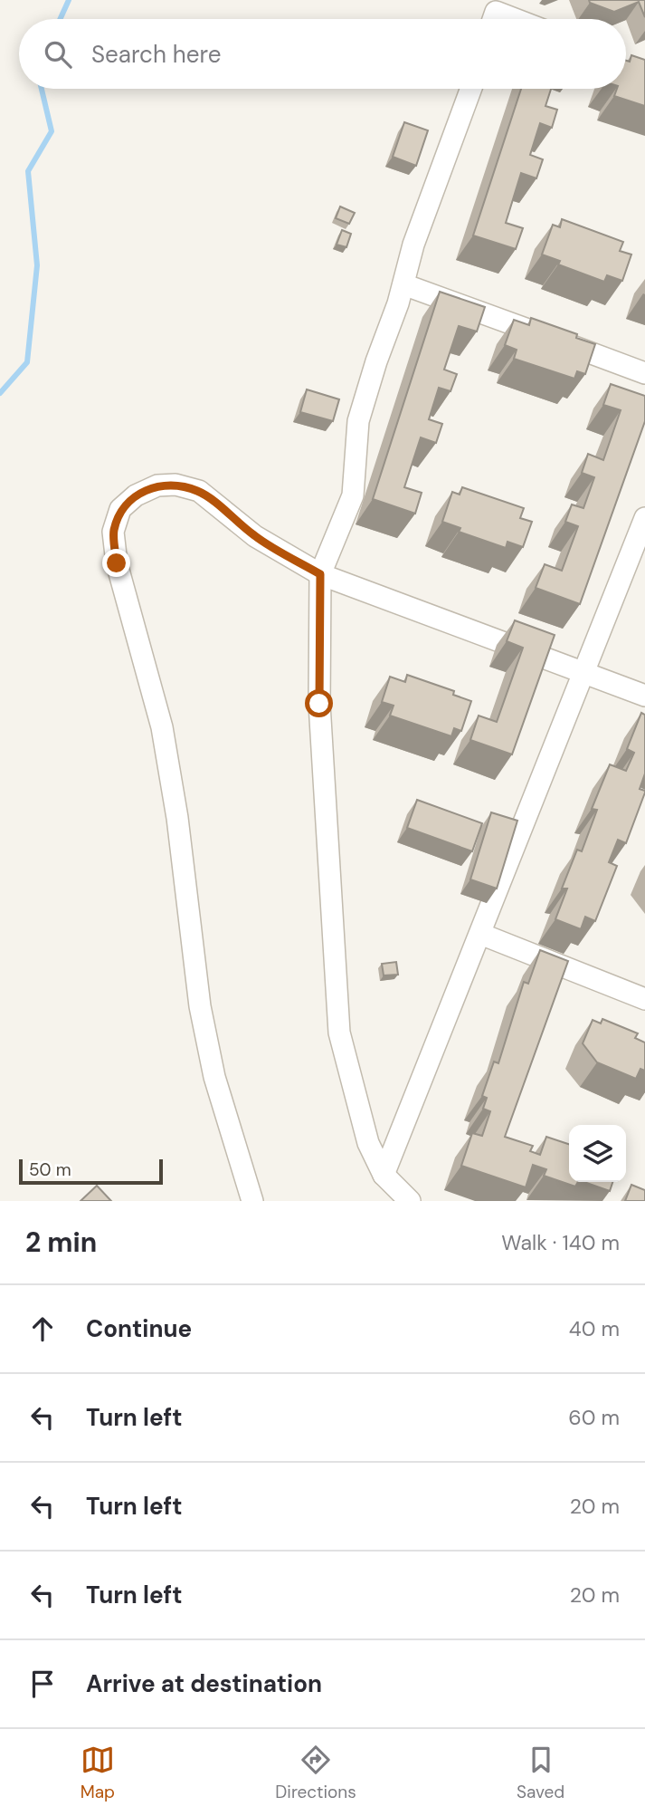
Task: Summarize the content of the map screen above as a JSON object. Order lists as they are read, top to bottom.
{
  "scale_bar": "50 m",
  "page": {
    "search": "Search here",
    "scale": "50 m",
    "heading": ["2 min", "Walk · 140 m"],
    "list": [
      ["Continue", "40 m"],
      ["Turn left", "60 m"],
      ["Turn left", "20 m"],
      ["Turn left", "20 m"],
      "Arrive at destination"
    ],
    "nav": ["Map", "Directions", "Saved"]
  }
}
